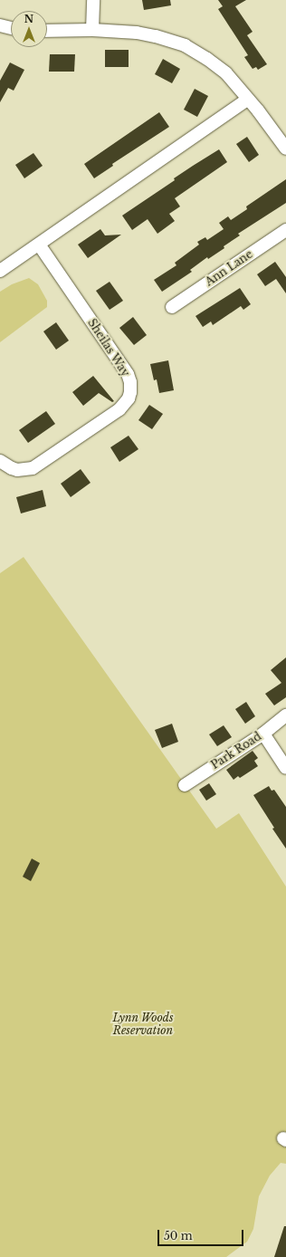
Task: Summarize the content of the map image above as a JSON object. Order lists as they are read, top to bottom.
{
  "streets": {
    "street": ["Ann Lane", "Sheilas Way", "Park Road"]
  },
  "parks": ["Lynn Woods Reservation"],
  "scale_bar": "50 m",
  "north": "top"
}
